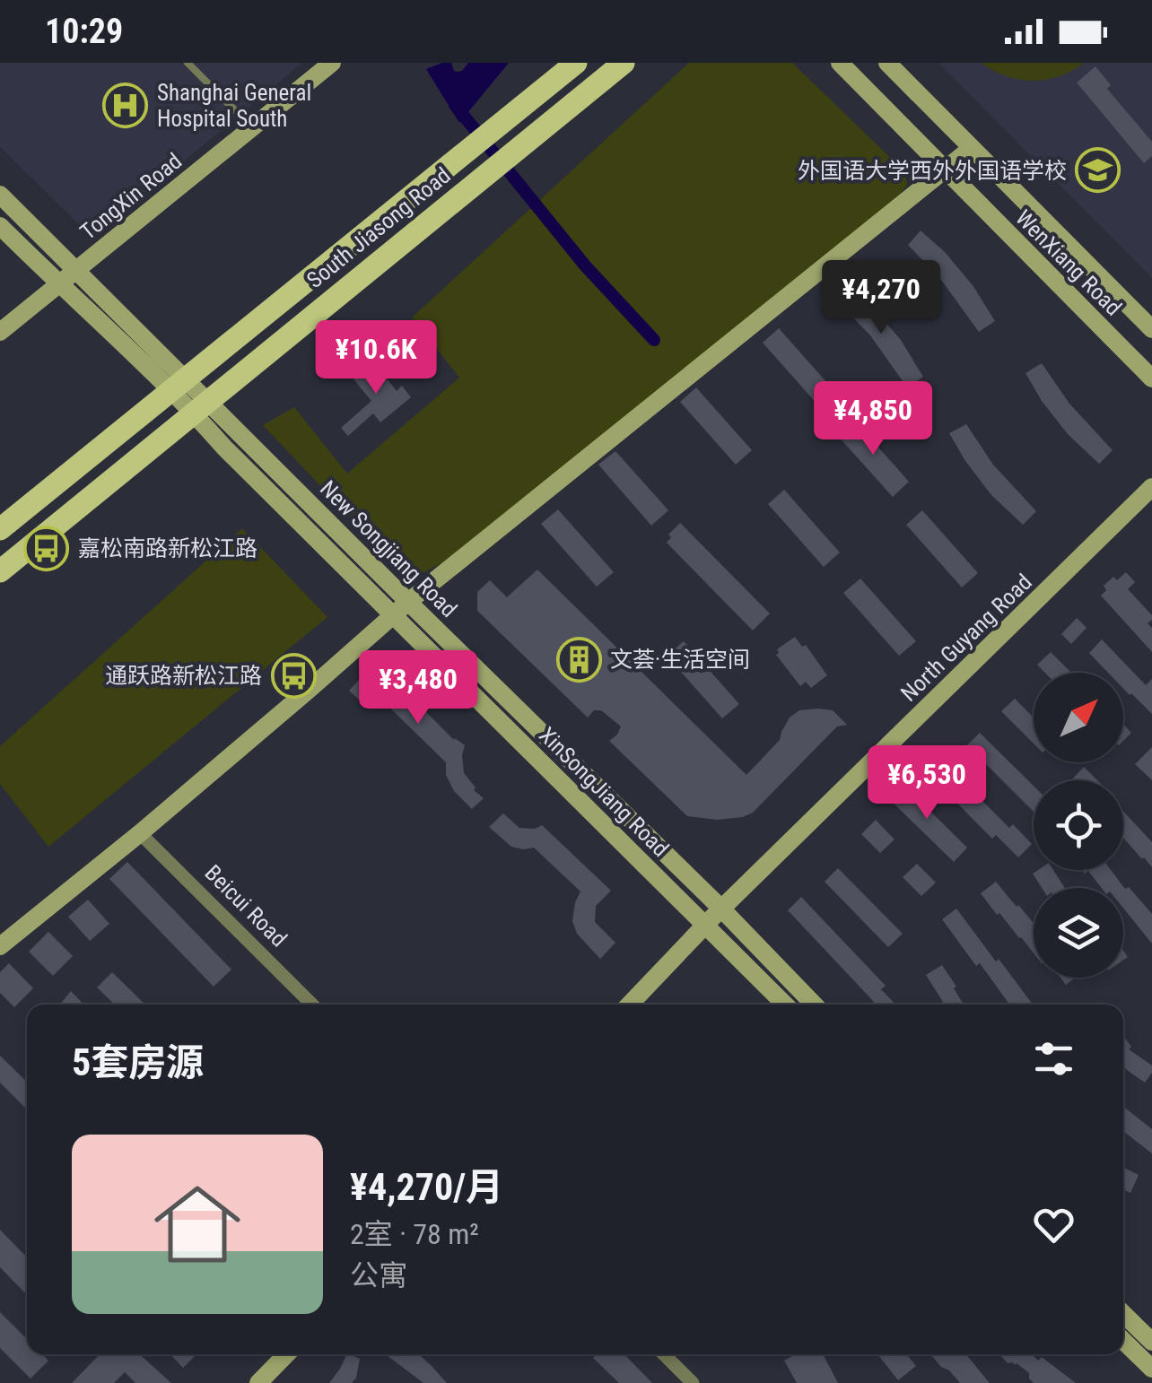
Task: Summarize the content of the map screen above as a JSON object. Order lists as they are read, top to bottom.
{
  "streets": {
    "main road": [
      "TongXin Road",
      "South Jiasong Road",
      "WenXiang Road",
      "New Songjiang Road",
      "North Guyang Road",
      "XinSongJiang Road"
    ],
    "street": ["Beicui Road"]
  },
  "crossings": [
    ["South Jiasong Road", "XinSongJiang Road"],
    ["New Songjiang Road", "North Guyang Road"],
    ["New Songjiang Road", "XinSongJiang Road"],
    ["North Guyang Road", "XinSongJiang Road"]
  ],
  "places": {
    "hospital": ["Shanghai General Hospital South"],
    "school or university": ["外国语大学西外外国语学校"],
    "bus stop": ["嘉松南路新松江路", "通跃路新松江路"],
    "building": ["文荟·生活空间"]
  },
  "north": "top right",
  "page": {
    "status": "10:29",
    "price": [
      "¥4,270",
      "¥10.6K",
      "¥4,850",
      "¥3,480",
      "¥6,530"
    ],
    "heading": "5套房源",
    "list": [
      {
        "name": "¥4,270/月",
        "note": "2室 · 78 m² · 公寓"
      }
    ]
  }
}
